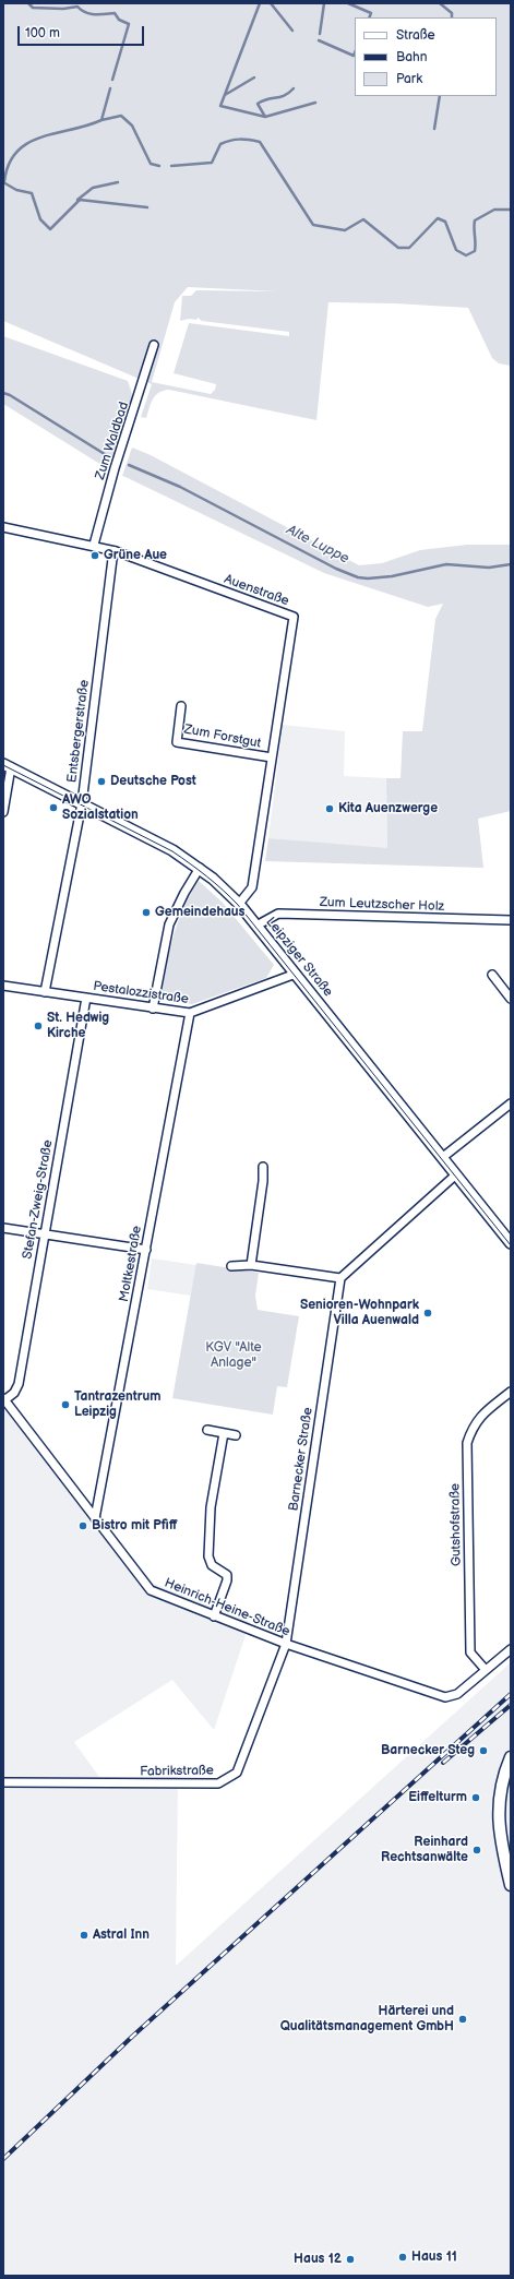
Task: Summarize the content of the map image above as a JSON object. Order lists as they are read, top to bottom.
{
  "streets": {
    "street": [
      "Zum Waldbad",
      "Auenstraße",
      "Entsbergerstraße",
      "Zum Forstgut",
      "Zum Leutzscher Holz",
      "Leipziger Straße",
      "Pestalozzistraße",
      "Stefan-Zweig-Straße",
      "Moltkestraße",
      "Barnecker Straße",
      "Gutshofstraße",
      "Heinrich-Heine-Straße",
      "Fabrikstraße"
    ]
  },
  "crossings": [
    ["Zum Waldbad", "Auenstraße"],
    ["Auenstraße", "Entsbergerstraße"],
    ["Auenstraße", "Zum Forstgut"],
    ["Auenstraße", "Leipziger Straße"],
    ["Entsbergerstraße", "Leipziger Straße"],
    ["Entsbergerstraße", "Pestalozzistraße"],
    ["Zum Leutzscher Holz", "Leipziger Straße"],
    ["Leipziger Straße", "Pestalozzistraße"],
    ["Pestalozzistraße", "Stefan-Zweig-Straße"],
    ["Pestalozzistraße", "Moltkestraße"],
    ["Stefan-Zweig-Straße", "Heinrich-Heine-Straße"],
    ["Moltkestraße", "Heinrich-Heine-Straße"],
    ["Barnecker Straße", "Heinrich-Heine-Straße"],
    ["Barnecker Straße", "Fabrikstraße"],
    ["Gutshofstraße", "Heinrich-Heine-Straße"],
    ["Heinrich-Heine-Straße", "Fabrikstraße"]
  ],
  "water": ["Alte Luppe"],
  "parks": ["KGV \"Alte Anlage\""],
  "places": [
    "Grüne Aue",
    "Deutsche Post",
    "AWO Sozialstation",
    "Kita Auenzwerge",
    "Gemeindehaus",
    "St. Hedwig Kirche",
    "Senioren-Wohnpark Villa Auenwald",
    "Tantrazentrum Leipzig",
    "Bistro mit Pfiff",
    "Barnecker Steg",
    "Eiffelturm",
    "Reinhard Rechtsanwälte",
    "Astral Inn",
    "Härterei und Qualitätsmanagement GmbH",
    "Haus 11",
    "Haus 12"
  ],
  "legend": ["Straße", "Bahn", "Park"],
  "scale_bar": "100 m"
}
